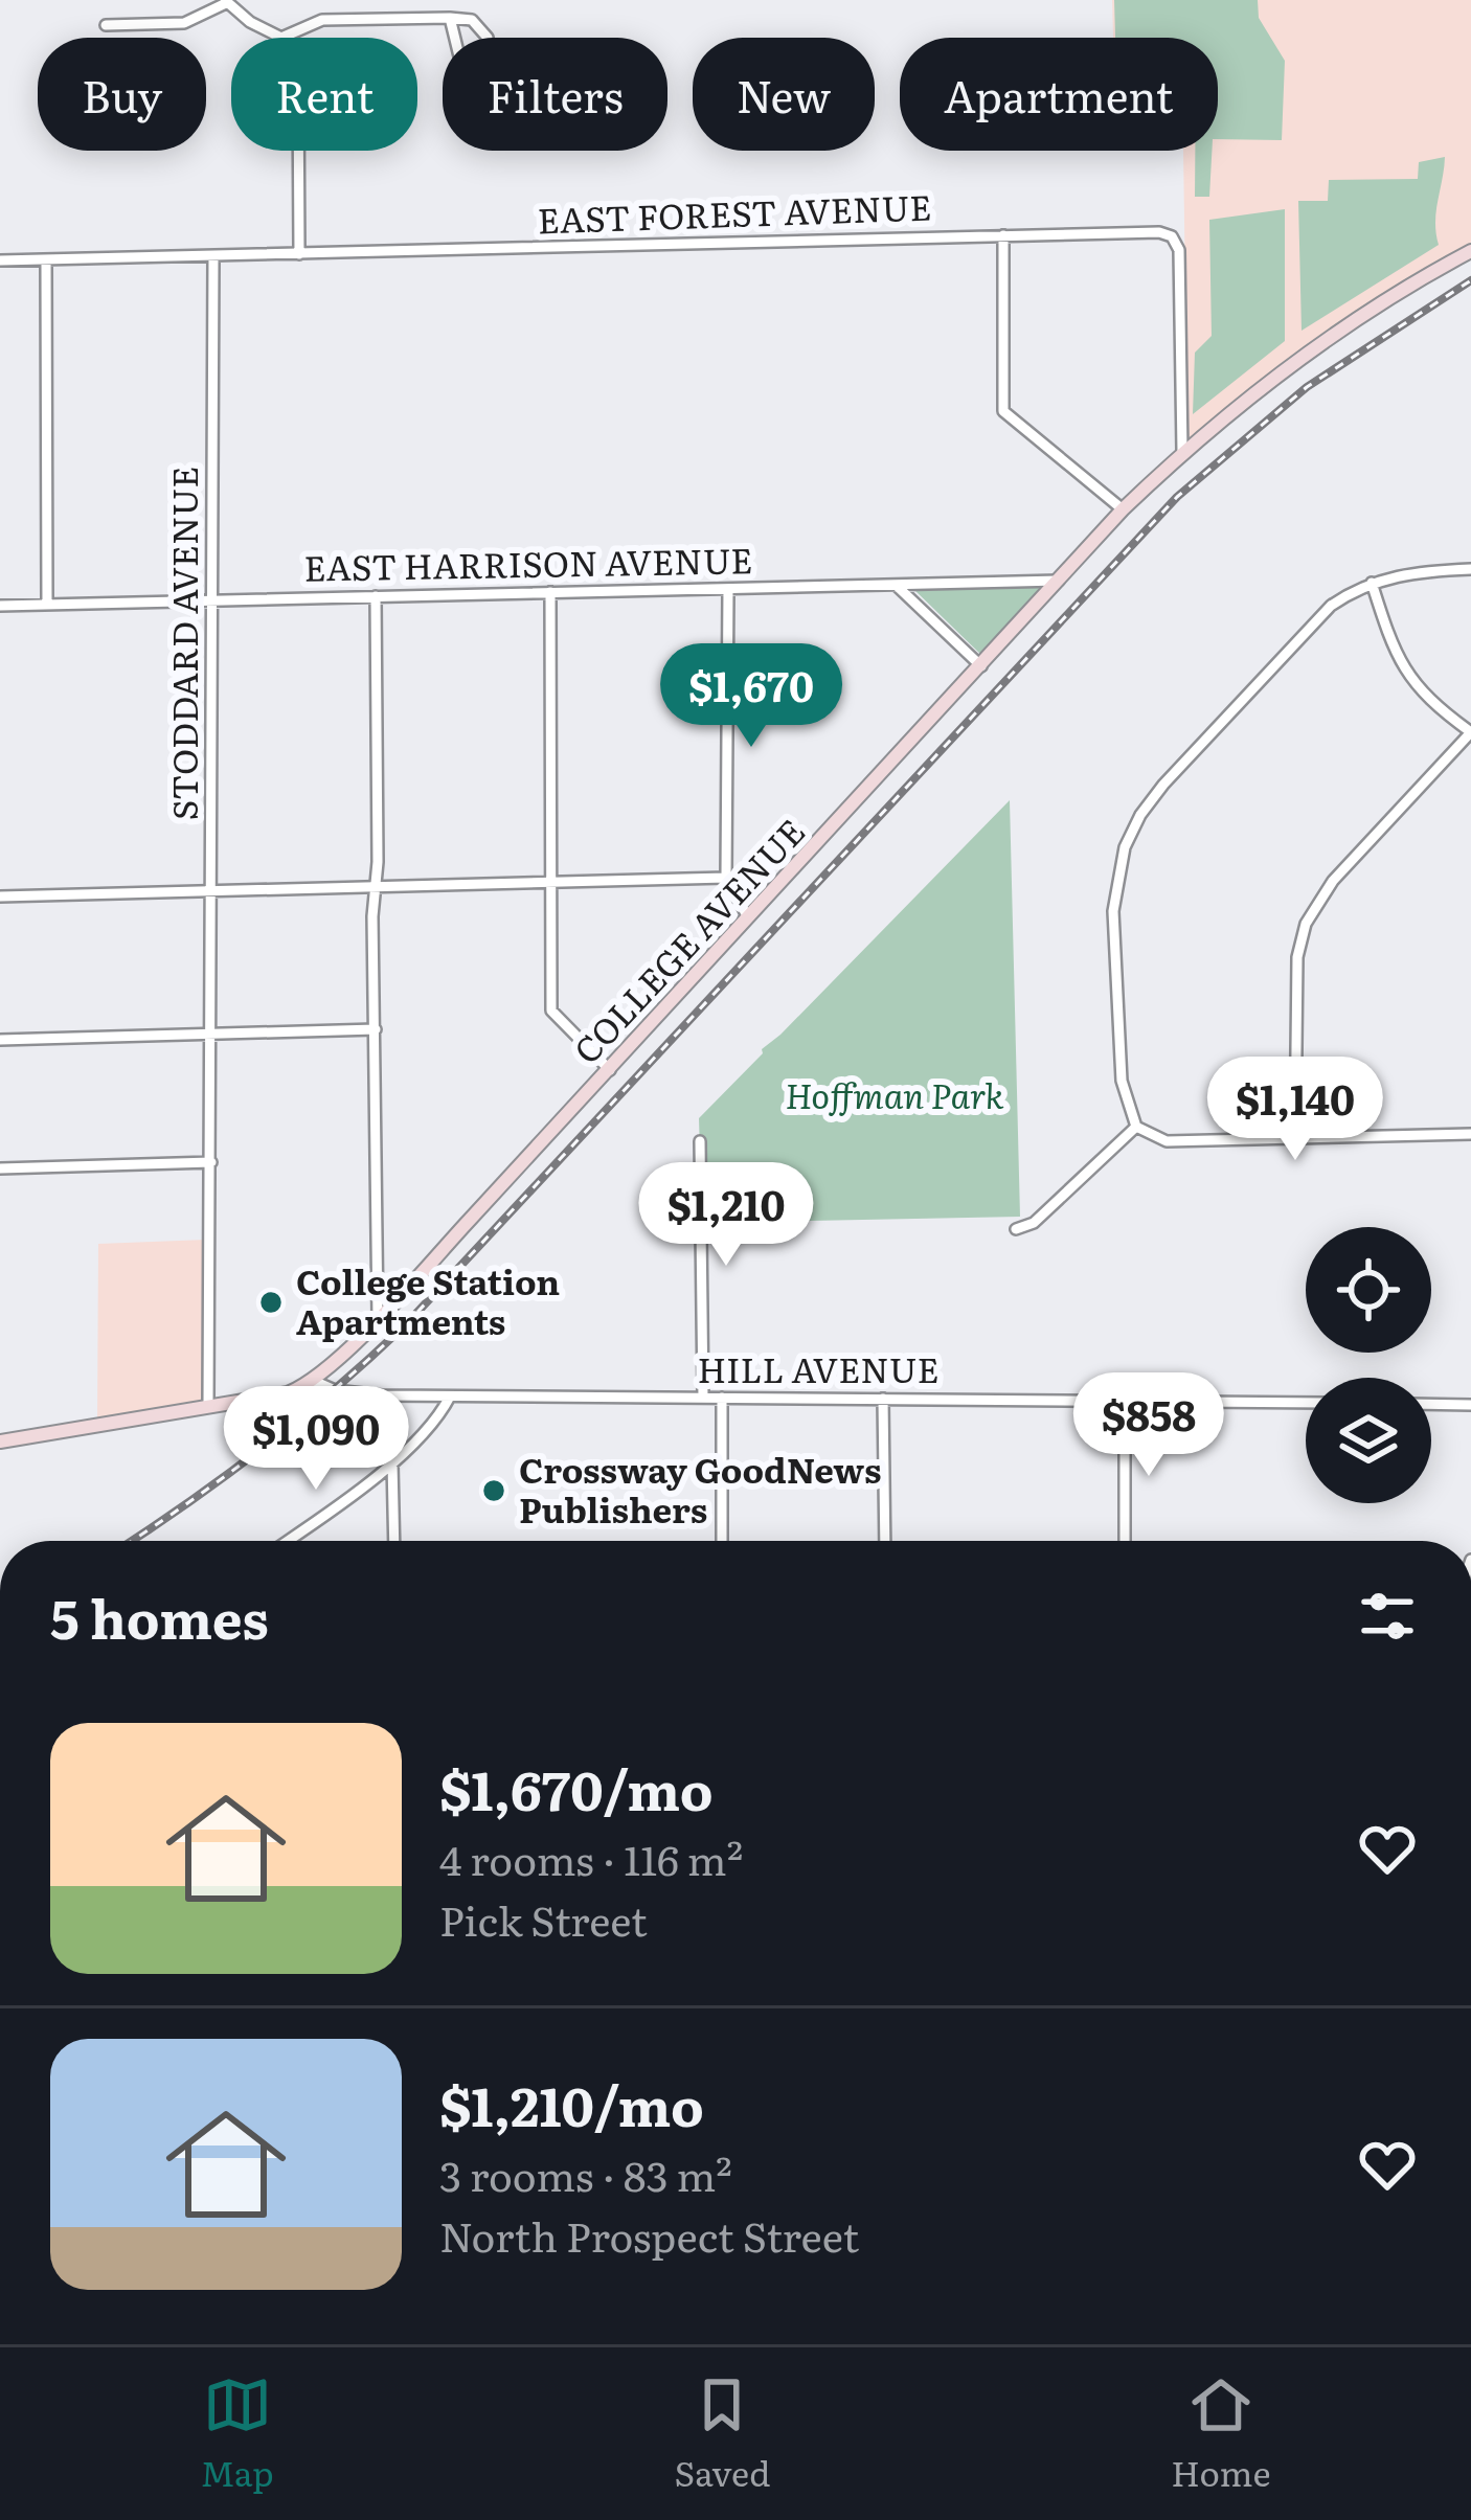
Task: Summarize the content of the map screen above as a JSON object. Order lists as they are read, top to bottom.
{
  "streets": {
    "street": [
      "EAST FOREST AVENUE",
      "EAST HARRISON AVENUE",
      "STODDARD AVENUE",
      "COLLEGE AVENUE",
      "HILL AVENUE"
    ]
  },
  "crossings": [
    ["EAST FOREST AVENUE", "COLLEGE AVENUE"],
    ["EAST HARRISON AVENUE", "STODDARD AVENUE"],
    ["EAST HARRISON AVENUE", "COLLEGE AVENUE"],
    ["STODDARD AVENUE", "COLLEGE AVENUE"],
    ["COLLEGE AVENUE", "HILL AVENUE"]
  ],
  "parks": ["Hoffman Park"],
  "places": ["College Station Apartments", "Crossway GoodNews Publishers"],
  "page": {
    "chip": [
      "Buy",
      "Rent",
      "Filters",
      "New",
      "Apartment"
    ],
    "price": [
      "$1,670",
      "$1,140",
      "$1,210",
      "$858",
      "$1,090"
    ],
    "heading": "5 homes",
    "list": [
      {
        "name": "$1,670/mo",
        "note": "4 rooms · 116 m² · Pick Street"
      },
      {
        "name": "$1,210/mo",
        "note": "3 rooms · 83 m² · North Prospect Street"
      }
    ],
    "tabs": ["Map", "Saved", "Home"]
  }
}
